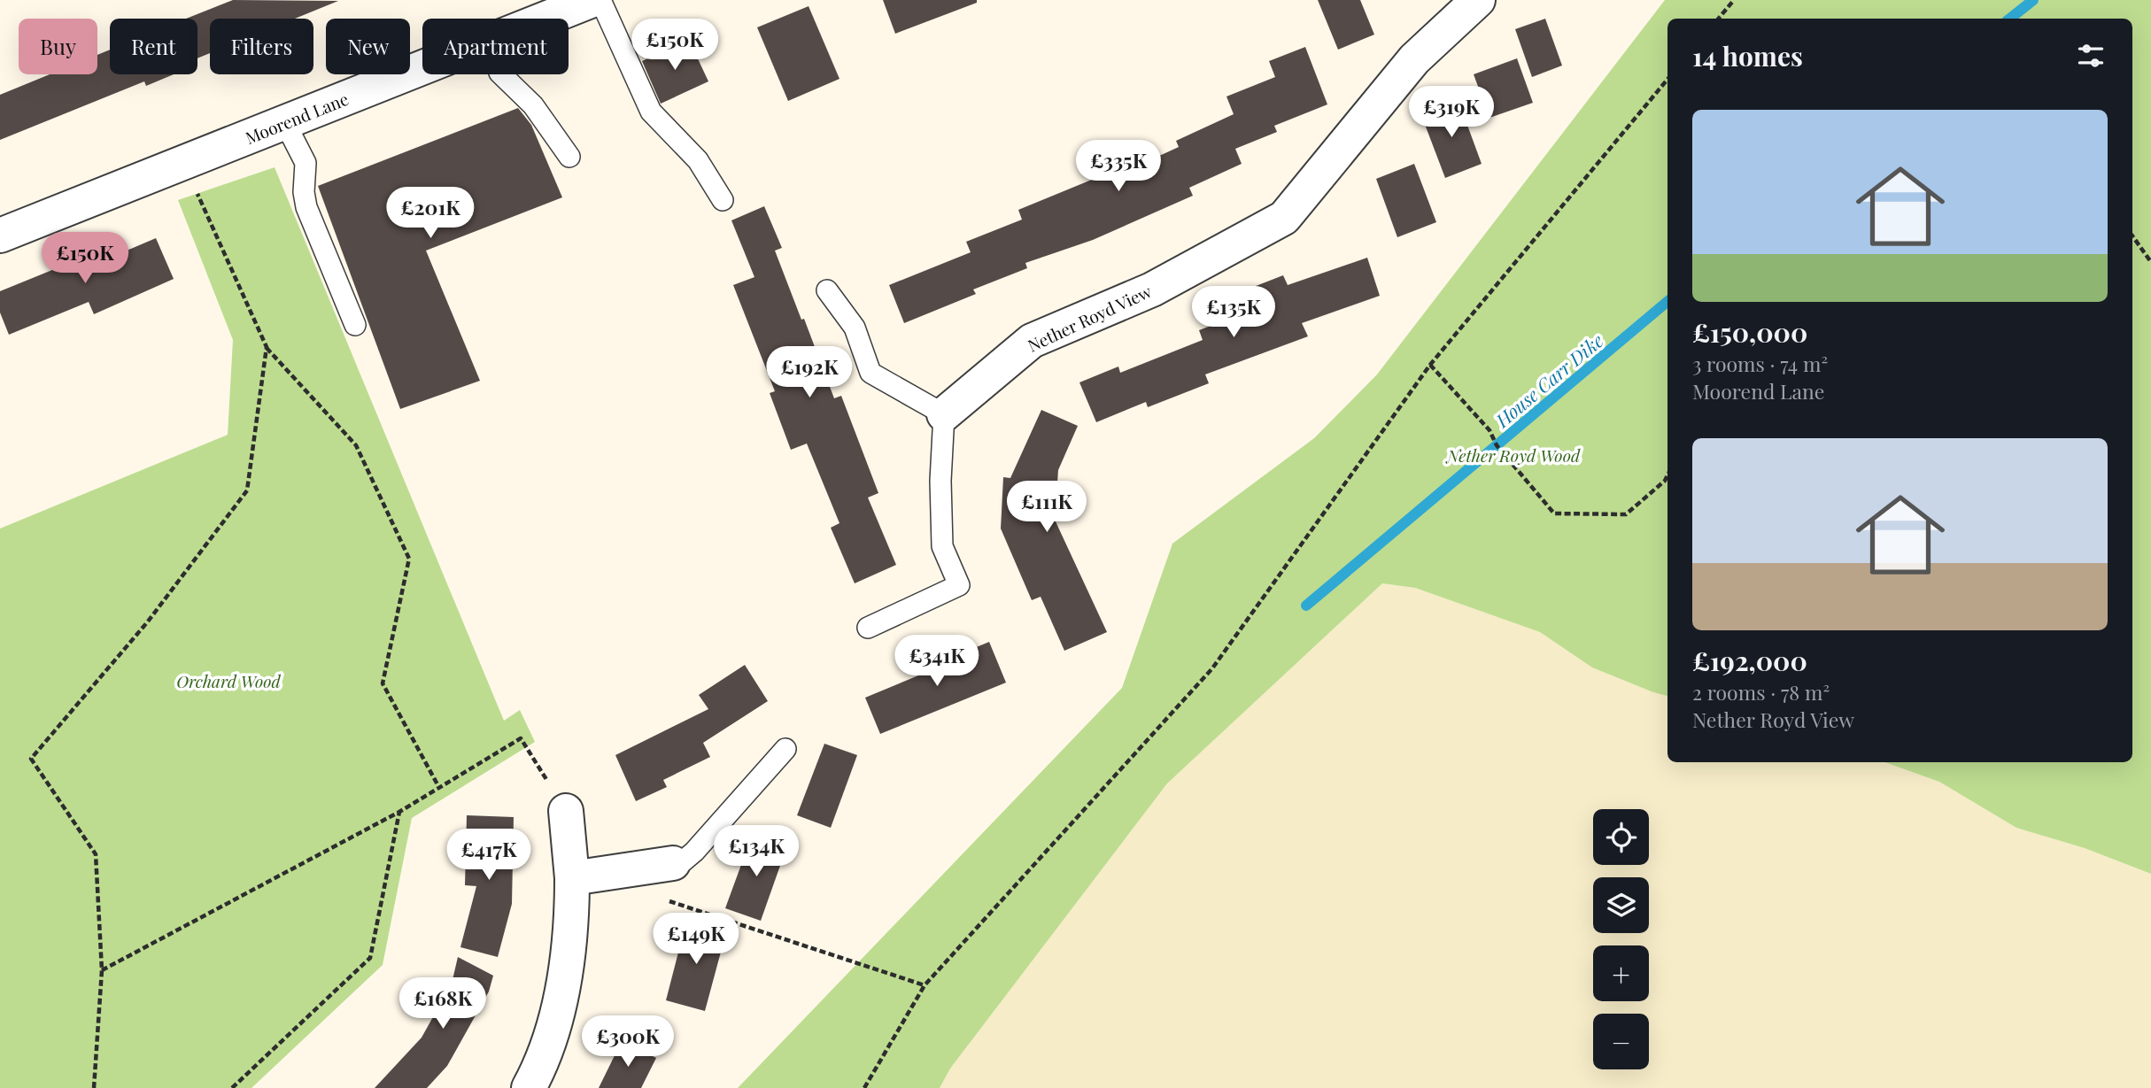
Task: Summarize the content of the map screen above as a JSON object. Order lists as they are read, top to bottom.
{
  "streets": {
    "street": ["Moorend Lane", "Nether Royd View"]
  },
  "water": ["House Carr Dike"],
  "parks": ["Nether Royd Wood", "Orchard Wood"],
  "page": {
    "price": [
      "£150K",
      "£319K",
      "£335K",
      "£201K",
      "£150K",
      "£135K",
      "£192K",
      "£111K",
      "£341K",
      "£134K",
      "£417K",
      "£149K",
      "£168K",
      "£300K"
    ],
    "chip": [
      "Buy",
      "Rent",
      "Filters",
      "New",
      "Apartment"
    ],
    "heading": "14 homes",
    "list": [
      {
        "name": "£150,000",
        "note": "3 rooms · 74 m² · Moorend Lane"
      },
      {
        "name": "£192,000",
        "note": "2 rooms · 78 m² · Nether Royd View"
      }
    ],
    "map_buttons": ["+", "−"]
  }
}
